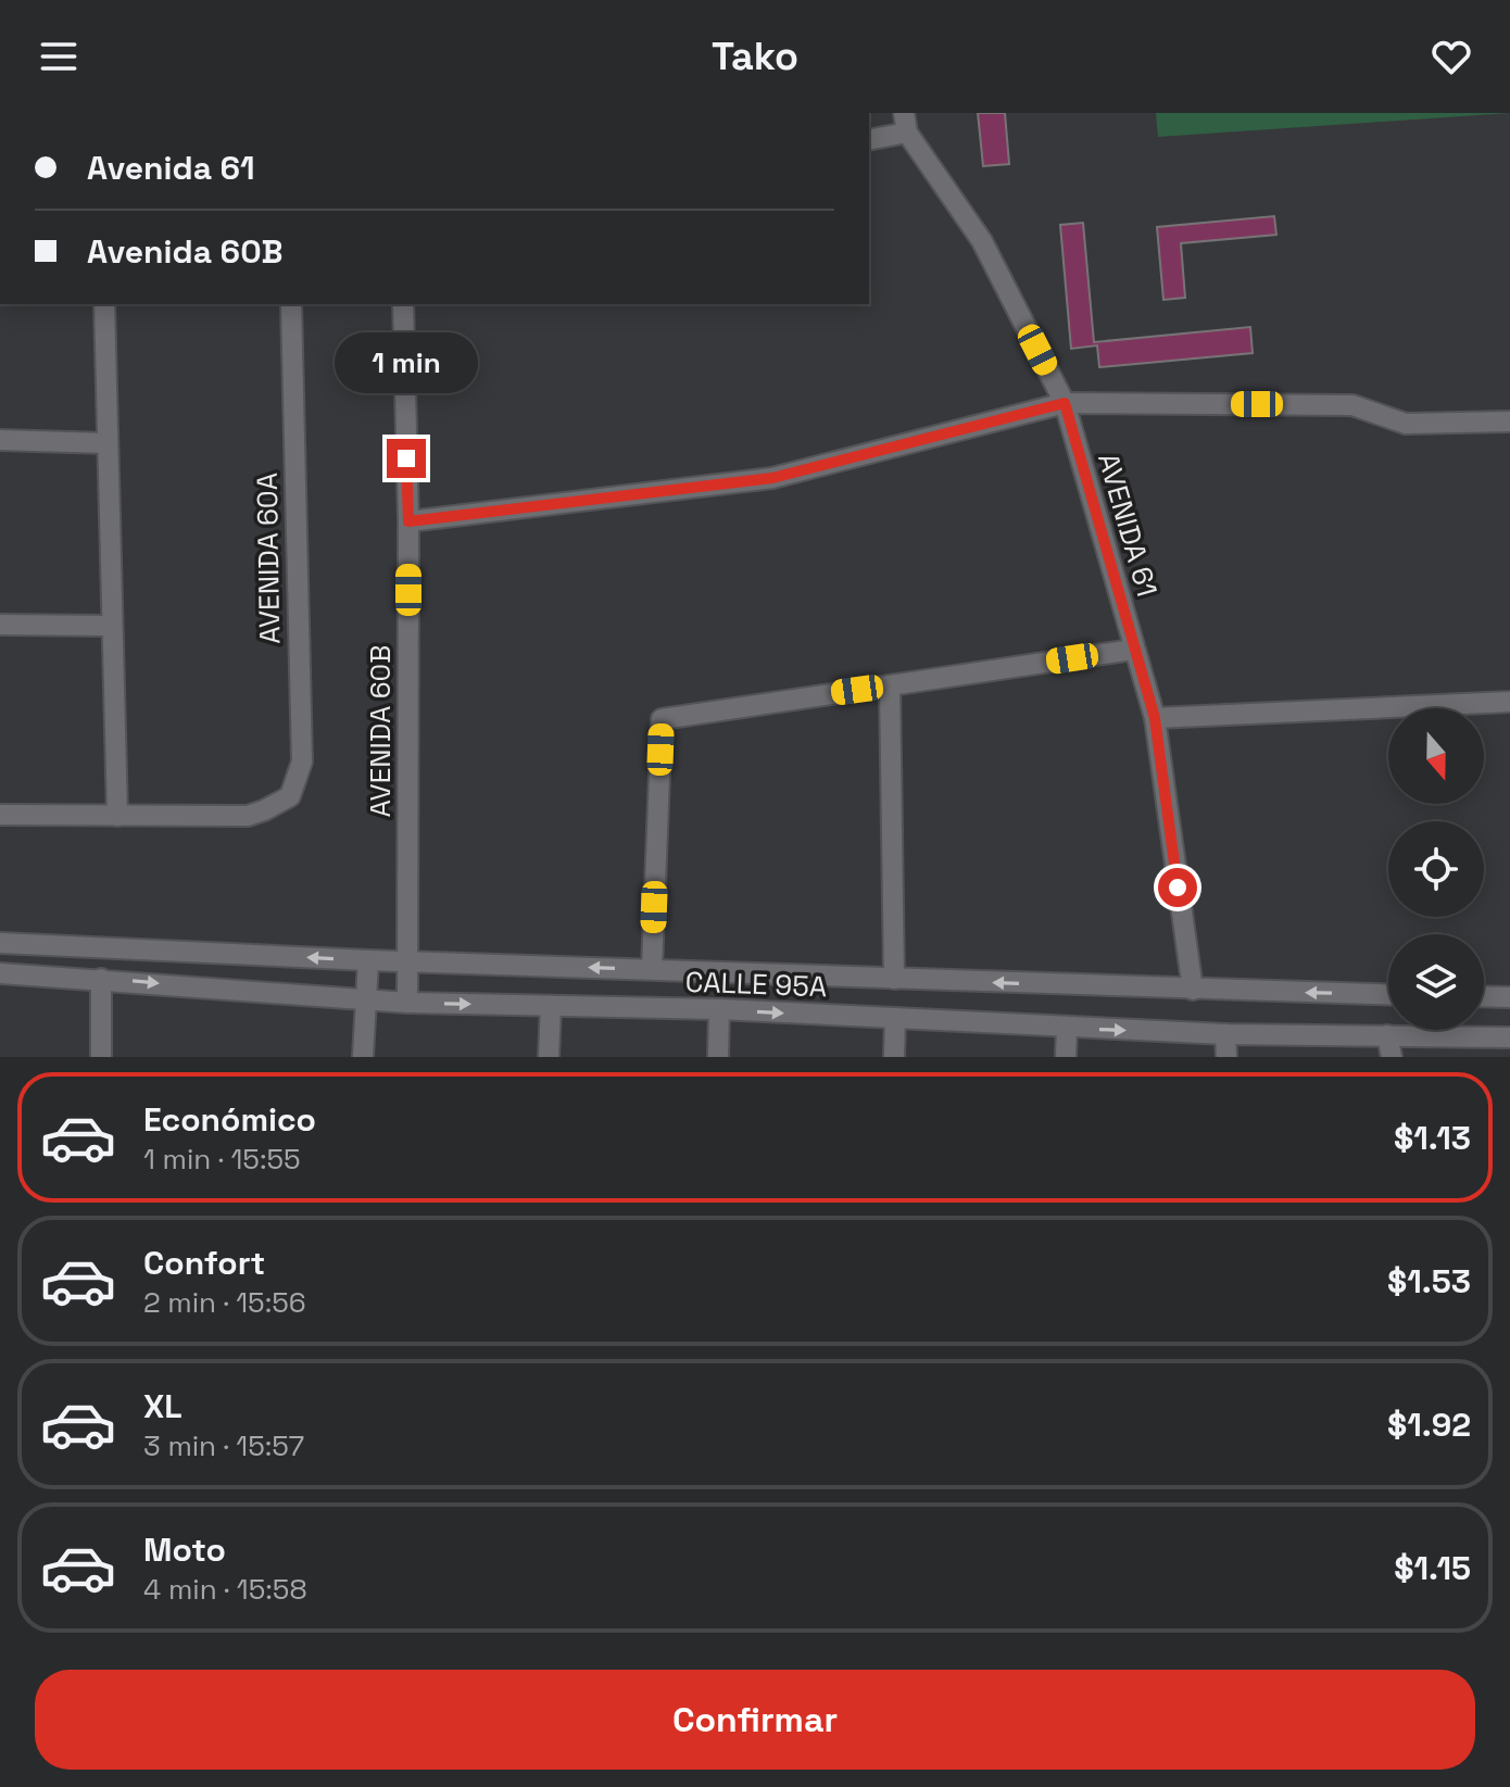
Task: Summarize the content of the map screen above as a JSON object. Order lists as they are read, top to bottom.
{
  "streets": {
    "street": [
      "AVENIDA 61",
      "AVENIDA 60A",
      "AVENIDA 60B",
      "CALLE 95A"
    ]
  },
  "crossings": [
    ["AVENIDA 61", "CALLE 95A"],
    ["AVENIDA 60B", "CALLE 95A"]
  ],
  "north": "bottom",
  "page": {
    "header": "Tako",
    "banner": ["Avenida 61", "Avenida 60B"],
    "bubble": "1 min",
    "list": [
      {
        "name": "Económico",
        "note": "1 min · 15:55",
        "value": "$1.13"
      },
      {
        "name": "Confort",
        "note": "2 min · 15:56",
        "value": "$1.53"
      },
      {
        "name": "XL",
        "note": "3 min · 15:57",
        "value": "$1.92"
      },
      {
        "name": "Moto",
        "note": "4 min · 15:58",
        "value": "$1.15"
      }
    ],
    "buttons": "Confirmar"
  }
}
